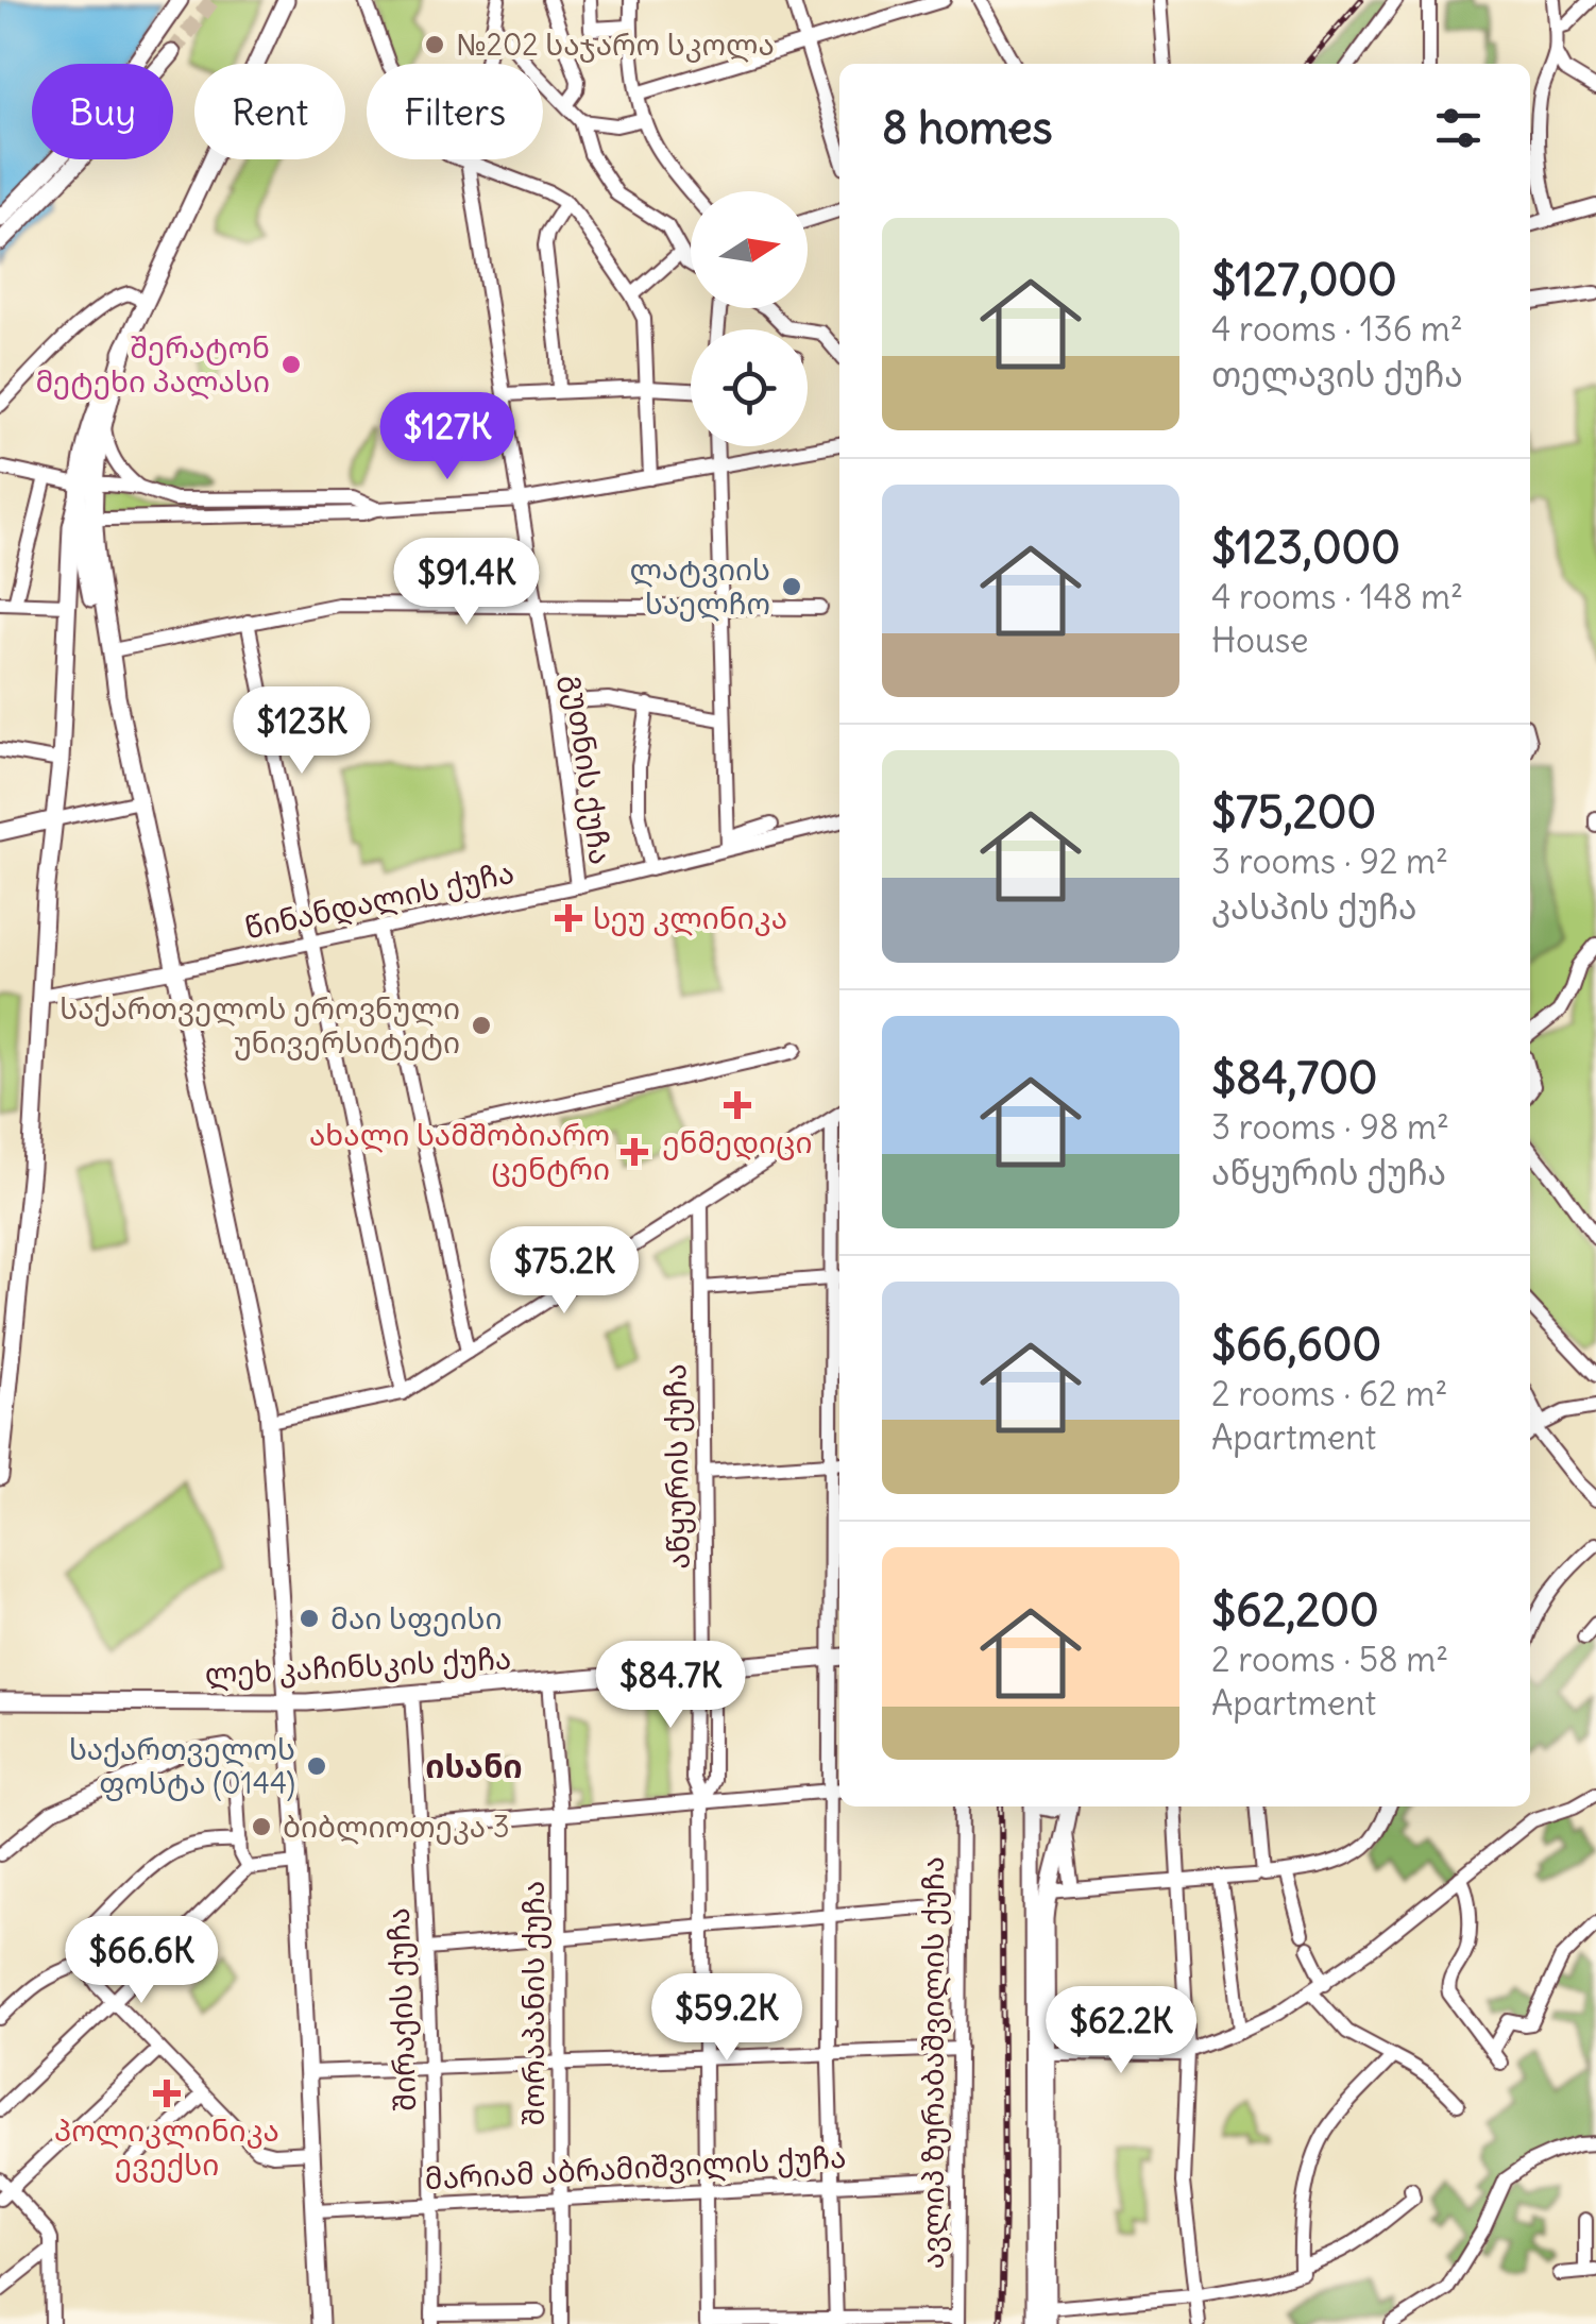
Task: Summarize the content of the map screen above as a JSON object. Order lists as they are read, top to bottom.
{
  "streets": {
    "main road": ["ლეხ კაჩინსკის ქუჩა"],
    "street": [
      "გუთნის ქუჩა",
      "წინანდალის ქუჩა",
      "აწყურის ქუჩა",
      "შორაპანის ქუჩა",
      "შირაქის ქუჩა",
      "ავლიპ ზურაბაშვილის ქუჩა",
      "მარიამ აბრამიშვილის ქუჩა"
    ]
  },
  "crossings": [
    ["გუთნის ქუჩა", "წინანდალის ქუჩა"],
    ["აწყურის ქუჩა", "ლეხ კაჩინსკის ქუჩა"],
    ["აწყურის ქუჩა", "მარიამ აბრამიშვილის ქუჩა"],
    ["ლეხ კაჩინსკის ქუჩა", "შორაპანის ქუჩა"],
    ["ლეხ კაჩინსკის ქუჩა", "შირაქის ქუჩა"],
    ["შორაპანის ქუჩა", "მარიამ აბრამიშვილის ქუჩა"],
    ["შირაქის ქუჩა", "მარიამ აბრამიშვილის ქუჩა"],
    ["ავლიპ ზურაბაშვილის ქუჩა", "მარიამ აბრამიშვილის ქუჩა"]
  ],
  "districts": ["ისანი"],
  "places": {
    "other": [
      "№202 საჯარო სკოლა",
      "შერატონ მეტეხი პალასი",
      "ლატვიის საელჩო",
      "საქართველოს ეროვნული უნივერსიტეტი",
      "მაი სფეისი",
      "საქართველოს ფოსტა (0144)",
      "ბიბლიოთეკა 3"
    ],
    "health": [
      "სეუ კლინიკა",
      "ენმედიცი",
      "ახალი სამშობიარო ცენტრი",
      "პოლიკლინიკა ევექსი"
    ]
  },
  "north": "right",
  "page": {
    "chip": ["Buy", "Rent", "Filters"],
    "heading": "8 homes",
    "list": [
      {
        "name": "$127,000",
        "note": "4 rooms · 136 m² · თელავის ქუჩა"
      },
      {
        "name": "$123,000",
        "note": "4 rooms · 148 m² · House"
      },
      {
        "name": "$75,200",
        "note": "3 rooms · 92 m² · კასპის ქუჩა"
      },
      {
        "name": "$84,700",
        "note": "3 rooms · 98 m² · აწყურის ქუჩა"
      },
      {
        "name": "$66,600",
        "note": "2 rooms · 62 m² · Apartment"
      },
      {
        "name": "$62,200",
        "note": "2 rooms · 58 m² · Apartment"
      }
    ],
    "price": [
      "$127K",
      "$91.4K",
      "$123K",
      "$75.2K",
      "$84.7K",
      "$66.6K",
      "$59.2K",
      "$62.2K"
    ]
  }
}
